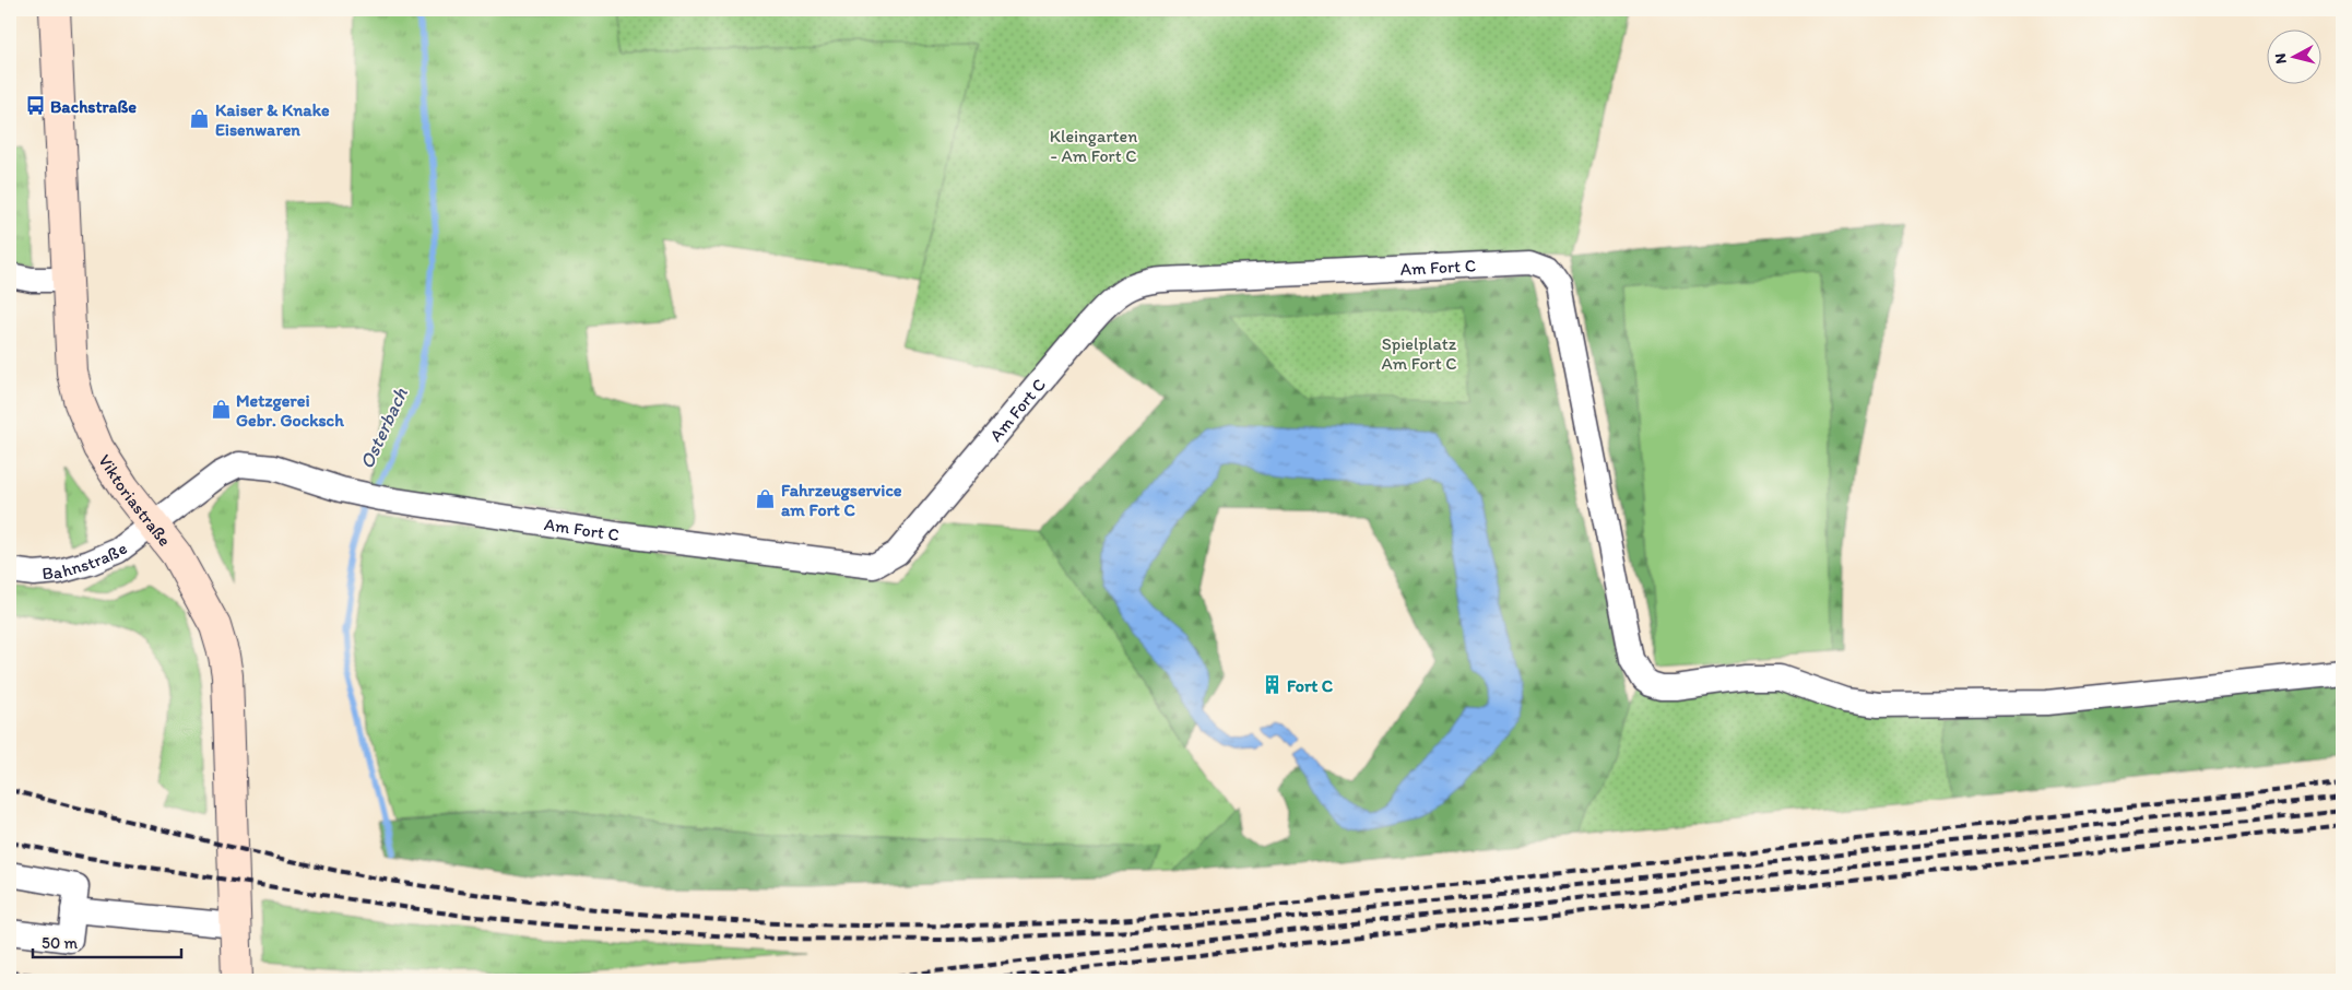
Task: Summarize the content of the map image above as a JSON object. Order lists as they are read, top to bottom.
{
  "streets": {
    "main road": ["Viktoriastraße"],
    "street": ["Am Fort C", "Bahnstraße"]
  },
  "crossings": [
    ["Am Fort C", "Viktoriastraße"],
    ["Am Fort C", "Bahnstraße"],
    ["Viktoriastraße", "Bahnstraße"]
  ],
  "water": ["Osterbach"],
  "parks": ["Kleingarten - Am Fort C", "Spielplatz Am Fort C"],
  "places": {
    "bus stop": ["Bachstraße"],
    "shop": ["Kaiser & Knake Eisenwaren", "Metzgerei Gebr. Gocksch", "Fahrzeugservice am Fort C"],
    "building": ["Fort C"]
  },
  "scale_bar": "50 m",
  "north": "left"
}
